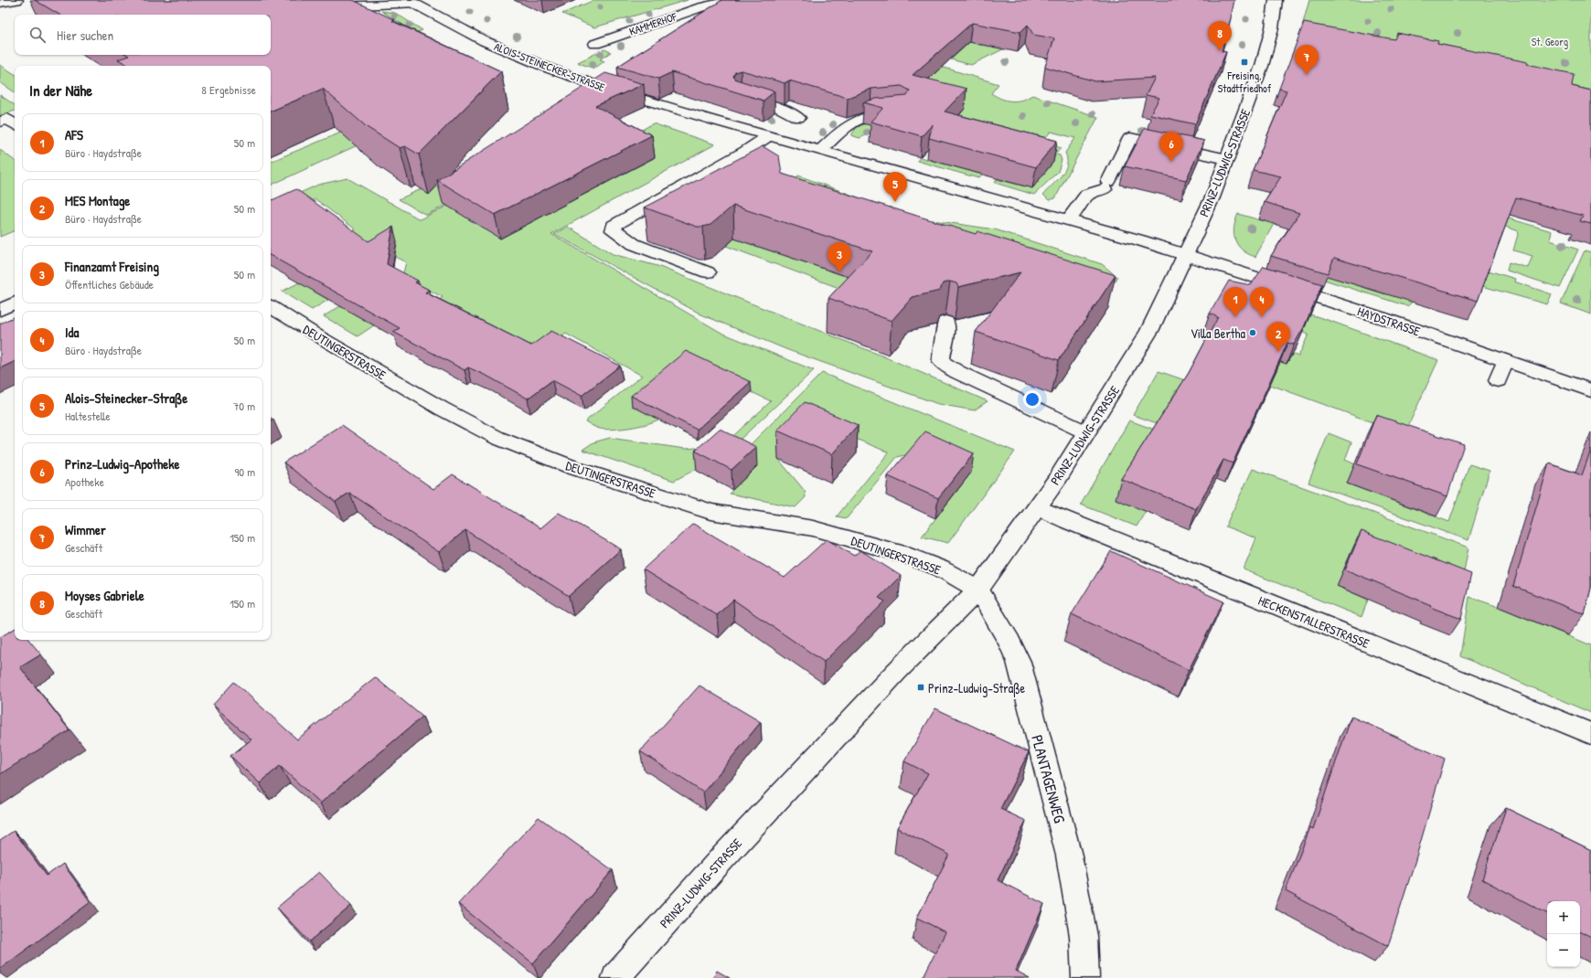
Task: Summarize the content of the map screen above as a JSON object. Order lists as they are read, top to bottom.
{
  "streets": {
    "street": [
      "KAMMERHOF",
      "ALOIS-STEINECKER-STRASSE",
      "PRINZ-LUDWIG-STRASSE",
      "HAYDSTRASSE",
      "DEUTINGERSTRASSE",
      "HECKENSTALLERSTRASSE",
      "PLANTAGENWEG"
    ]
  },
  "crossings": [
    ["ALOIS-STEINECKER-STRASSE", "PRINZ-LUDWIG-STRASSE"],
    ["ALOIS-STEINECKER-STRASSE", "HAYDSTRASSE"],
    ["PRINZ-LUDWIG-STRASSE", "HAYDSTRASSE"],
    ["PRINZ-LUDWIG-STRASSE", "DEUTINGERSTRASSE"],
    ["PRINZ-LUDWIG-STRASSE", "HECKENSTALLERSTRASSE"],
    ["PRINZ-LUDWIG-STRASSE", "PLANTAGENWEG"],
    ["DEUTINGERSTRASSE", "PLANTAGENWEG"]
  ],
  "parks": ["St. Georg"],
  "places": {
    "transit": ["Freising, Stadtfriedhof", "Prinz-Ludwig-Straße"],
    "other": ["Villa Bertha"]
  },
  "page": {
    "search": "Hier suchen",
    "pins": [
      "8",
      "7",
      "6",
      "5",
      "3",
      "1",
      "4",
      "2"
    ],
    "heading": ["In der Nähe", "8 Ergebnisse"],
    "list": [
      {
        "mark": "1",
        "name": "AFS",
        "note": "Büro · Haydstraße",
        "value": "50 m"
      },
      {
        "mark": "2",
        "name": "MES Montage",
        "note": "Büro · Haydstraße",
        "value": "50 m"
      },
      {
        "mark": "3",
        "name": "Finanzamt Freising",
        "note": "Öffentliches Gebäude",
        "value": "50 m"
      },
      {
        "mark": "4",
        "name": "Ida",
        "note": "Büro · Haydstraße",
        "value": "50 m"
      },
      {
        "mark": "5",
        "name": "Alois-Steinecker-Straße",
        "note": "Haltestelle",
        "value": "70 m"
      },
      {
        "mark": "6",
        "name": "Prinz-Ludwig-Apotheke",
        "note": "Apotheke",
        "value": "90 m"
      },
      {
        "mark": "7",
        "name": "Wimmer",
        "note": "Geschäft",
        "value": "150 m"
      },
      {
        "mark": "8",
        "name": "Moyses Gabriele",
        "note": "Geschäft",
        "value": "150 m"
      }
    ],
    "map_buttons": ["+", "−"]
  }
}
